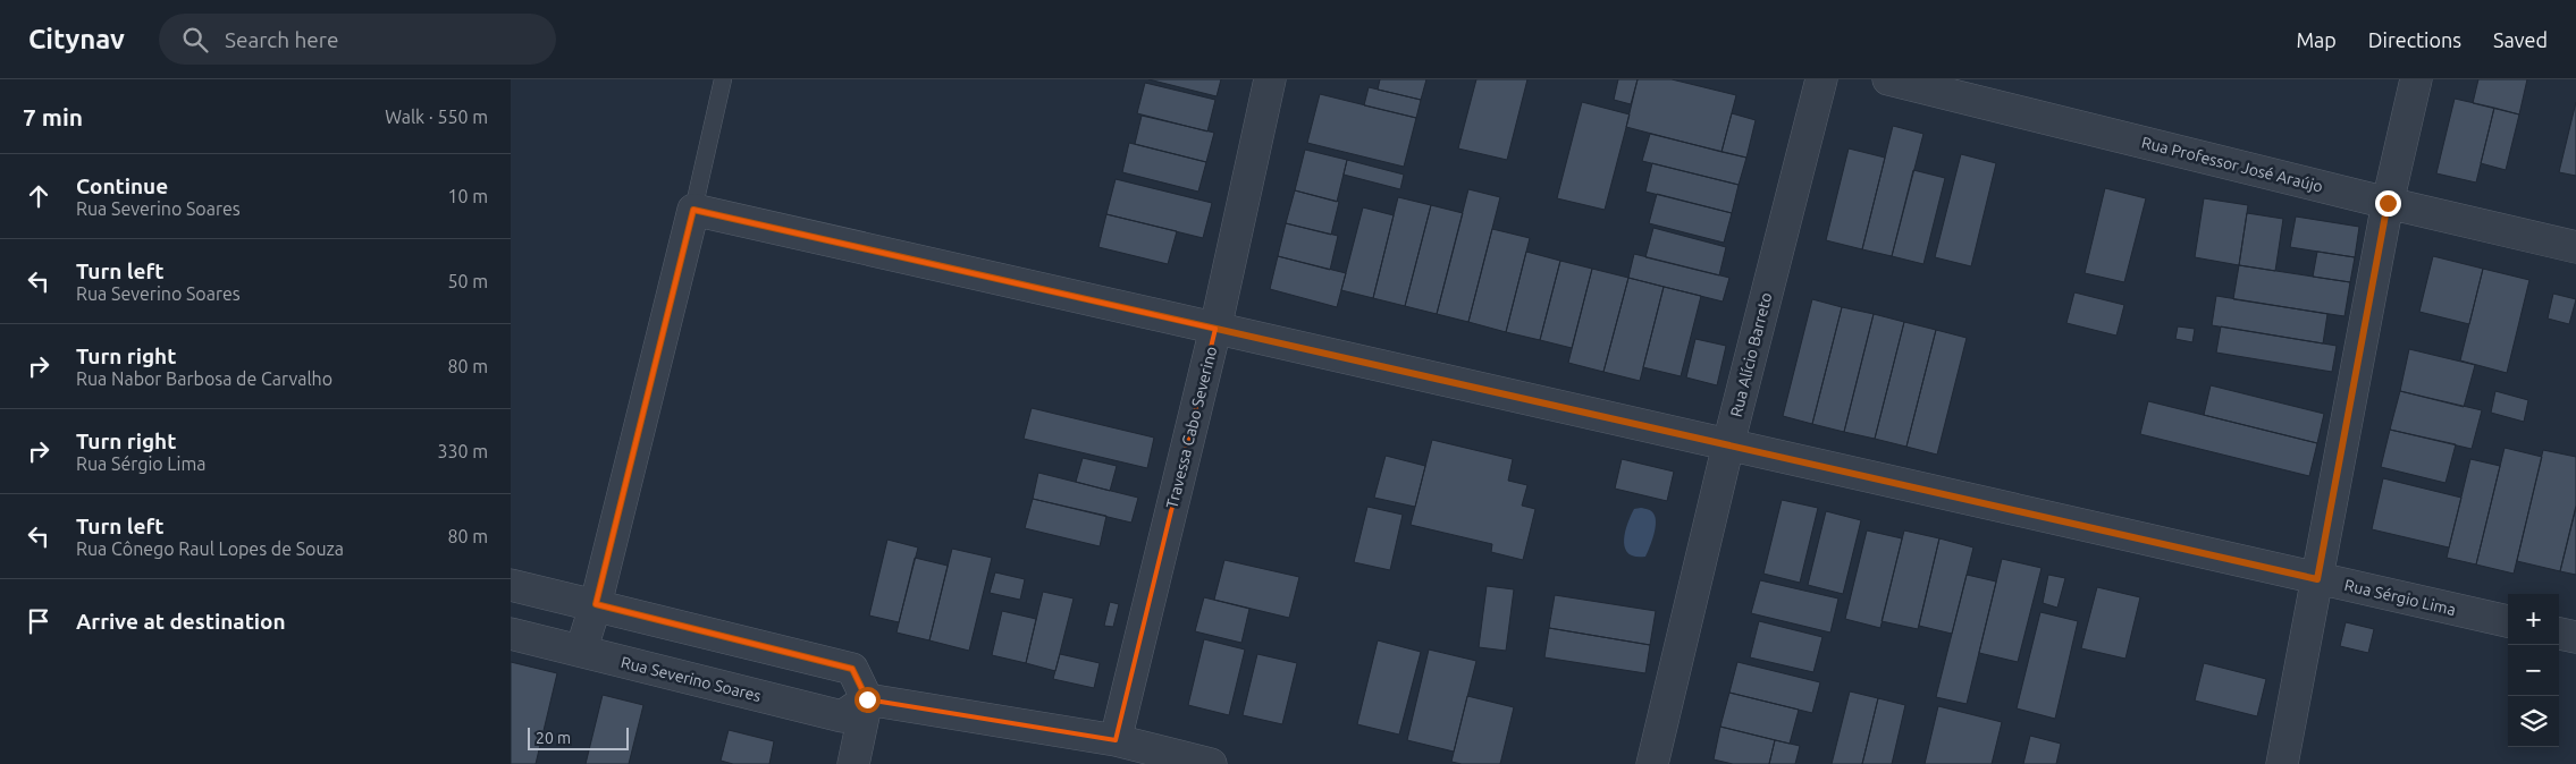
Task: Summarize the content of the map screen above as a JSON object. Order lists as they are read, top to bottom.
{
  "streets": {
    "street": [
      "Rua Professor José Araújo",
      "Rua Alício Barreto",
      "Travessa Cabo Severino",
      "Rua Sérgio Lima",
      "Rua Severino Soares"
    ]
  },
  "crossings": [
    ["Rua Alício Barreto", "Rua Sérgio Lima"],
    ["Travessa Cabo Severino", "Rua Sérgio Lima"]
  ],
  "scale_bar": "20 m",
  "page": {
    "header": "Citynav",
    "search": "Search here",
    "nav": ["Map", "Directions", "Saved"],
    "heading": ["7 min", "Walk · 550 m"],
    "list": [
      ["Continue", "Rua Severino Soares", "10 m"],
      ["Turn left", "Rua Severino Soares", "50 m"],
      ["Turn right", "Rua Nabor Barbosa de Carvalho", "80 m"],
      ["Turn right", "Rua Sérgio Lima", "330 m"],
      ["Turn left", "Rua Cônego Raul Lopes de Souza", "80 m"],
      "Arrive at destination"
    ],
    "map_buttons": ["+", "−"],
    "scale": "20 m"
  }
}
